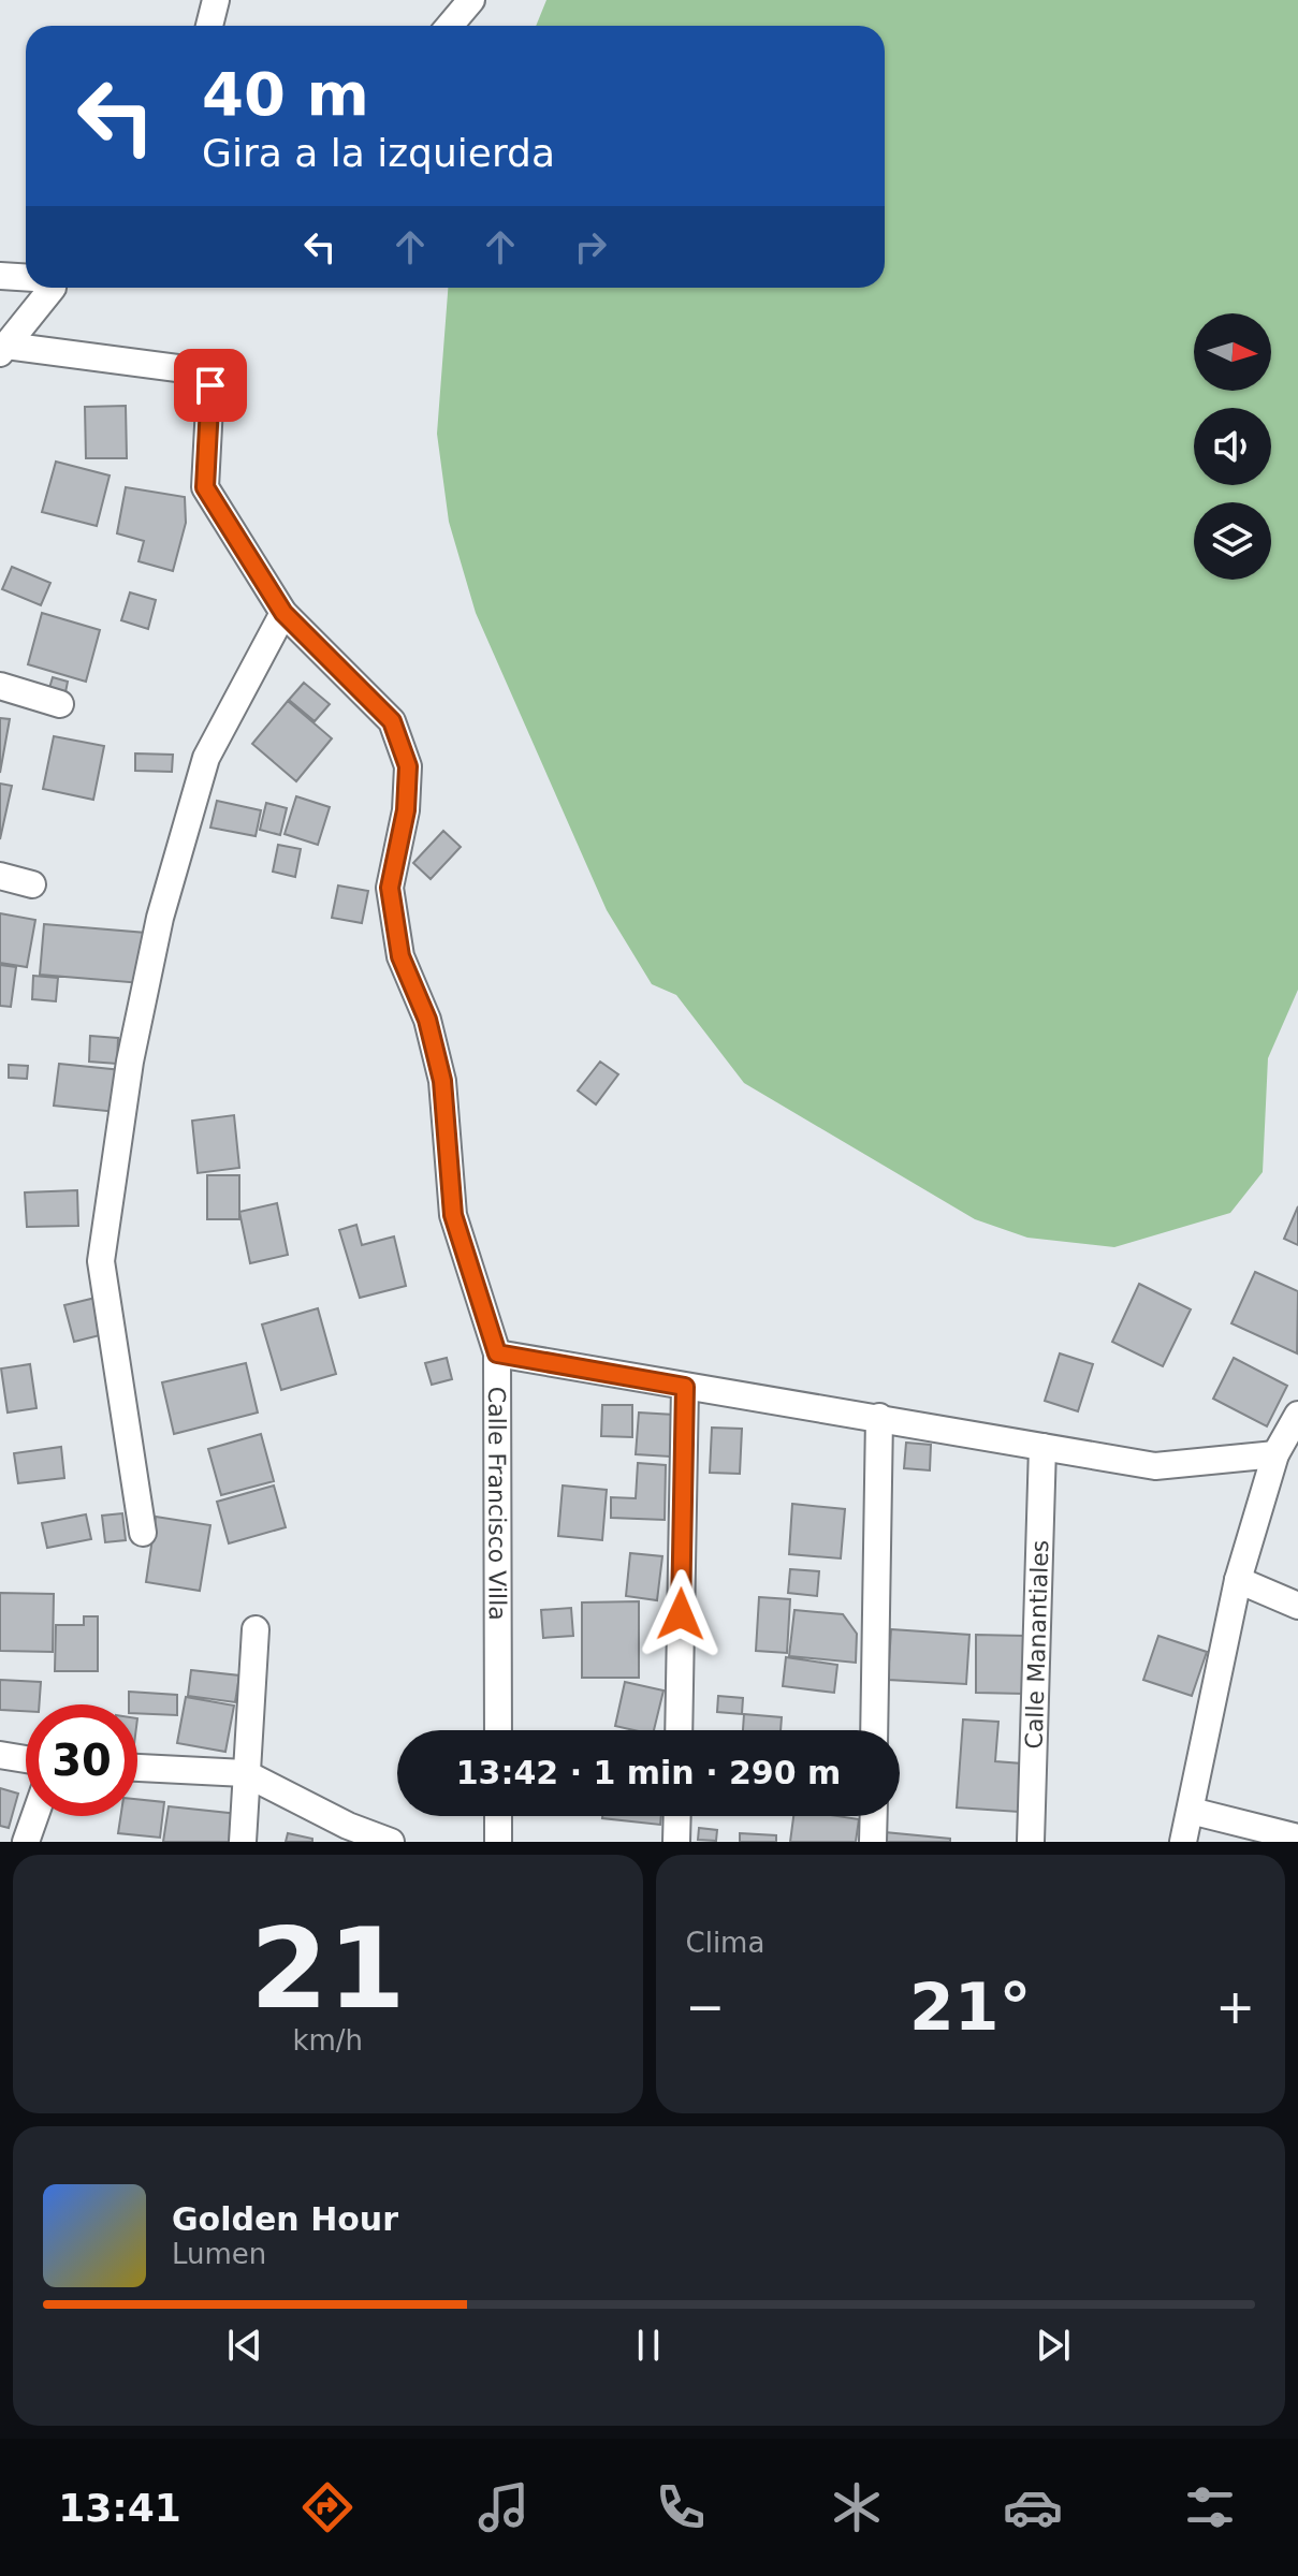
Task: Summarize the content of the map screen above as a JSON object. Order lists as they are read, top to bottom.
{
  "streets": {
    "street": ["Calle Francisco Villa", "Calle Manantiales"]
  },
  "north": "right",
  "page": {
    "turn": ["40 m", "Gira a la izquierda"],
    "limit": "30",
    "trip": "13:42 · 1 min · 290 m",
    "tile": [
      ["21", "km/h"],
      "Clima"
    ],
    "heat": ["−", "21°", "+"],
    "song": ["Golden Hour", "Lumen"],
    "tabs": "13:41"
  }
}
